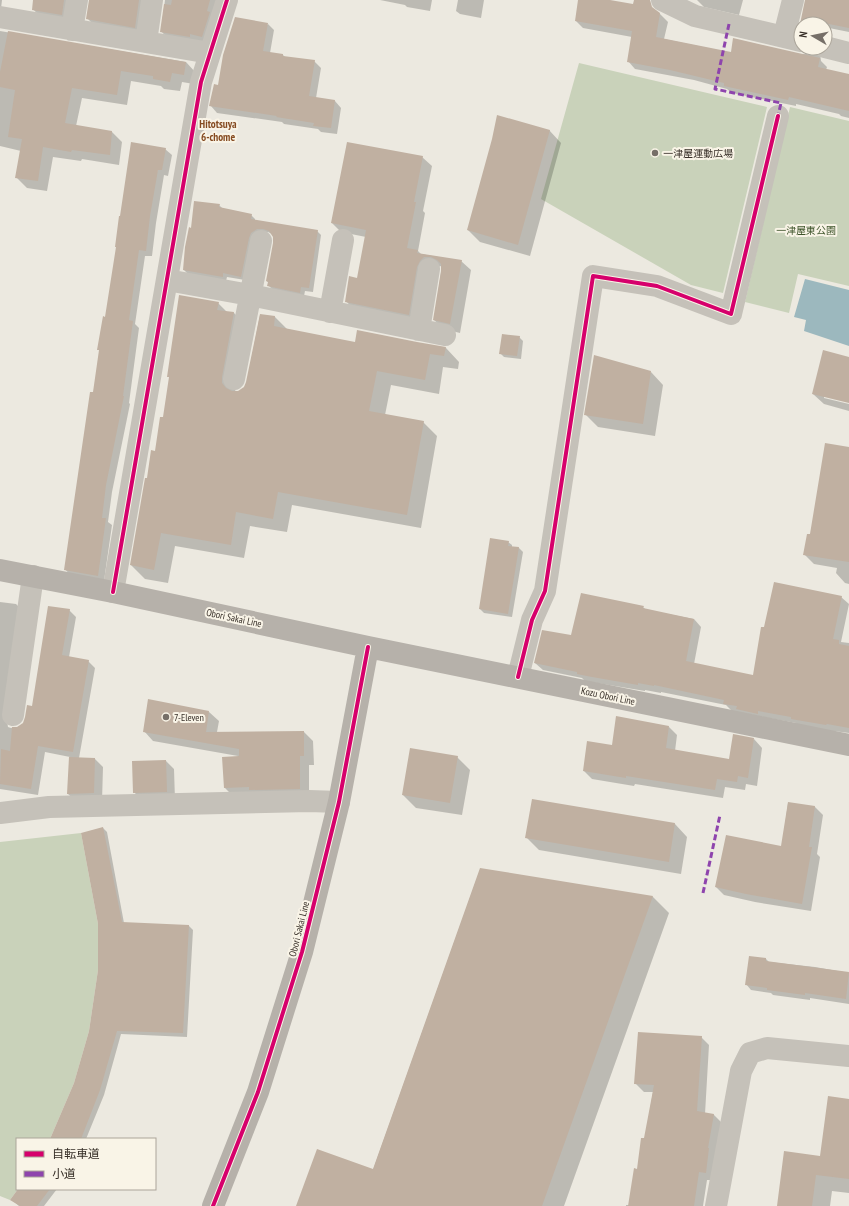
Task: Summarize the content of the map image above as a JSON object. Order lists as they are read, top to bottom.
{
  "streets": {
    "main road": ["Obori Sakai Line", "Kozu Obori Line"]
  },
  "crossings": [
    ["Obori Sakai Line", "Kozu Obori Line"]
  ],
  "districts": ["Hitotsuya 6-chome"],
  "parks": ["一津屋東公園"],
  "places": ["一津屋運動広場", "7-Eleven"],
  "legend": ["自転車道", "小道"],
  "north": "left"
}
